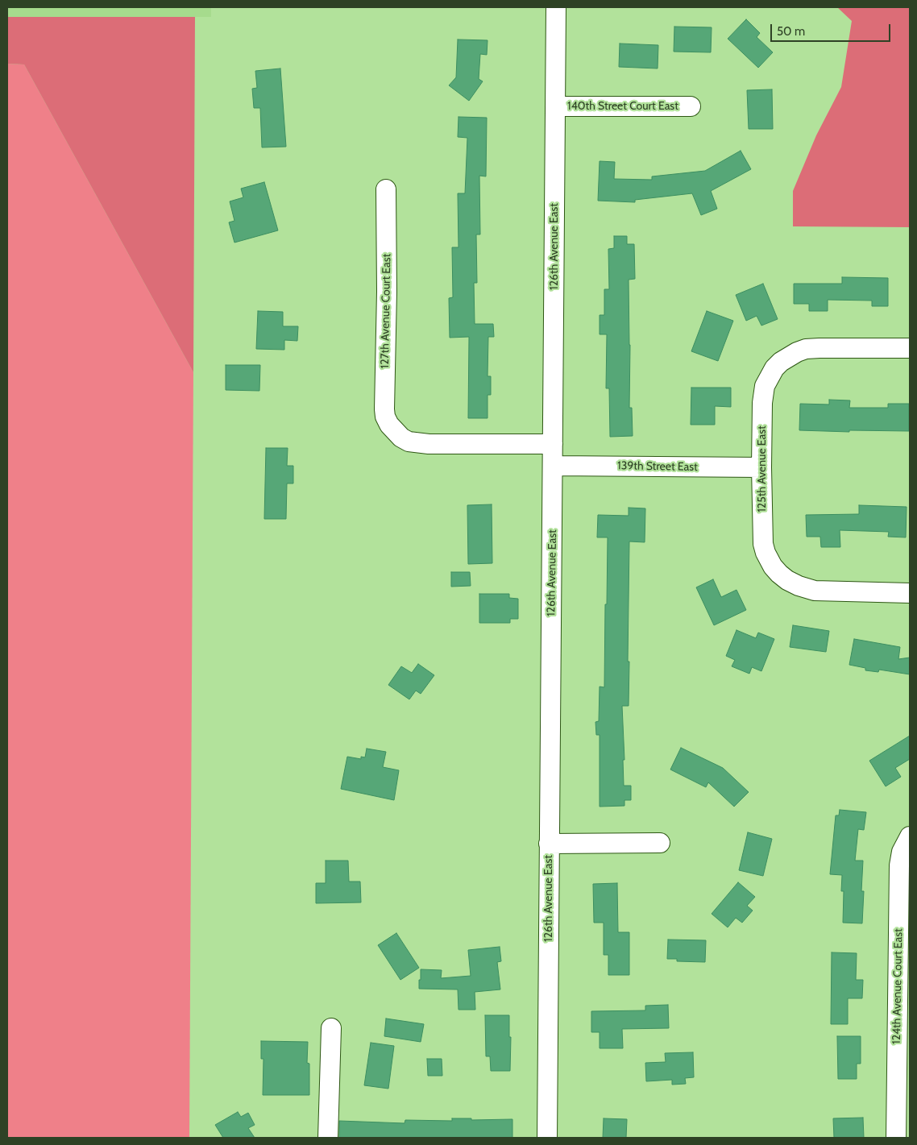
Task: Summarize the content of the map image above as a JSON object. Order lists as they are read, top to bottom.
{
  "streets": {
    "street": [
      "140th Street Court East",
      "126th Avenue East",
      "127th Avenue Court East",
      "139th Street East",
      "125th Avenue East",
      "124th Avenue Court East"
    ]
  },
  "crossings": [
    ["140th Street Court East", "126th Avenue East"],
    ["126th Avenue East", "127th Avenue Court East"],
    ["126th Avenue East", "139th Street East"],
    ["139th Street East", "125th Avenue East"]
  ],
  "scale_bar": "50 m"
}
